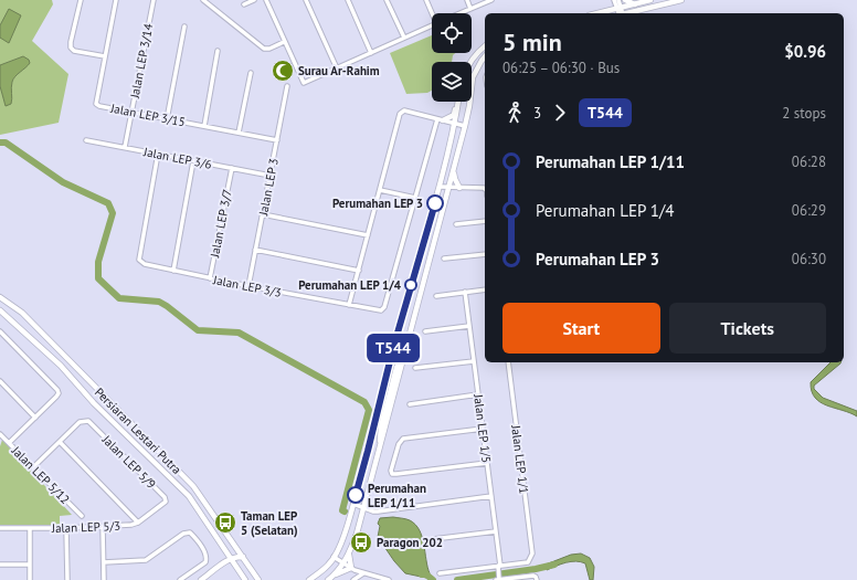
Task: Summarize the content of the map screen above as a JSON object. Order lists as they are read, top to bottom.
{
  "streets": {
    "street": [
      "Jalan LEP 3/14",
      "Jalan LEP 3/15",
      "Jalan LEP 3/6",
      "Jalan LEP 3",
      "Jalan LEP 3/7",
      "Jalan LEP 3/3",
      "Jalan LEP 1/5",
      "Persiaran Lestari Putra",
      "Jalan LEP 1/1",
      "Jalan LEP 5/9",
      "Jalan LEP 5/12",
      "Jalan LEP 5/3"
    ]
  },
  "crossings": [
    ["Jalan LEP 3/14", "Jalan LEP 3/15"],
    ["Jalan LEP 3/14", "Jalan LEP 3/6"],
    ["Jalan LEP 3/15", "Jalan LEP 3"],
    ["Jalan LEP 3/6", "Jalan LEP 3"],
    ["Jalan LEP 3/6", "Jalan LEP 3/7"],
    ["Jalan LEP 3/6", "Jalan LEP 3/3"],
    ["Jalan LEP 3", "Jalan LEP 3/3"],
    ["Jalan LEP 3/7", "Jalan LEP 3/3"],
    ["Jalan LEP 1/5", "Jalan LEP 1/1"],
    ["Jalan LEP 5/9", "Jalan LEP 5/3"]
  ],
  "places": {
    "mosque": ["Surau Ar-Rahim"],
    "other": ["Perumahan LEP 3", "Perumahan LEP 1/4", "Perumahan LEP 1/11"],
    "bus stop": ["Taman LEP 5 (Selatan)", "Paragon 202"]
  },
  "lines": ["bus line T544"],
  "page": {
    "on_map": "T544",
    "heading": ["5 min", "06:25 – 06:30 · Bus", "$0.96"],
    "legs": ["3", "T544", "2 stops"],
    "list": [
      {
        "name": "Perumahan LEP 1/11",
        "value": "06:28"
      },
      {
        "name": "Perumahan LEP 1/4",
        "value": "06:29"
      },
      {
        "name": "Perumahan LEP 3",
        "value": "06:30"
      }
    ],
    "buttons": ["Start", "Tickets"]
  }
}
